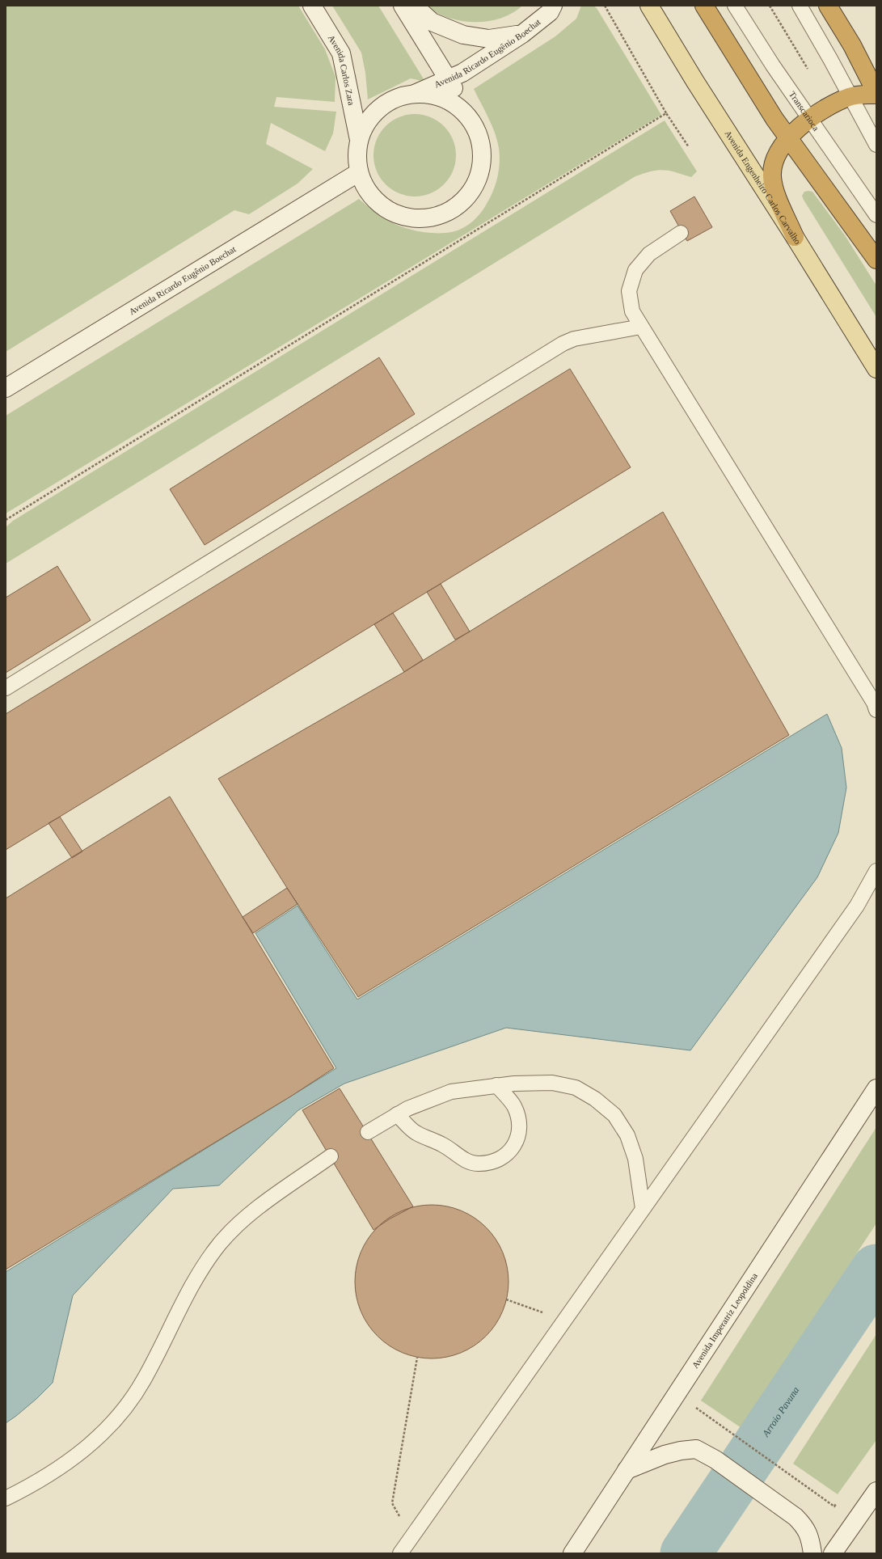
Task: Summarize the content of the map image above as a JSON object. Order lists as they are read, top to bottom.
{
  "streets": {
    "main road": ["Avenida Engenheiro Carlos Carvalho"],
    "street": ["Avenida Ricardo Eugênio Boechat", "Avenida Carlos Zara", "Avenida Imperatriz Leopoldina"],
    "lane": ["Transcarioca"]
  },
  "water": ["Arroio Pavuna"]
}
